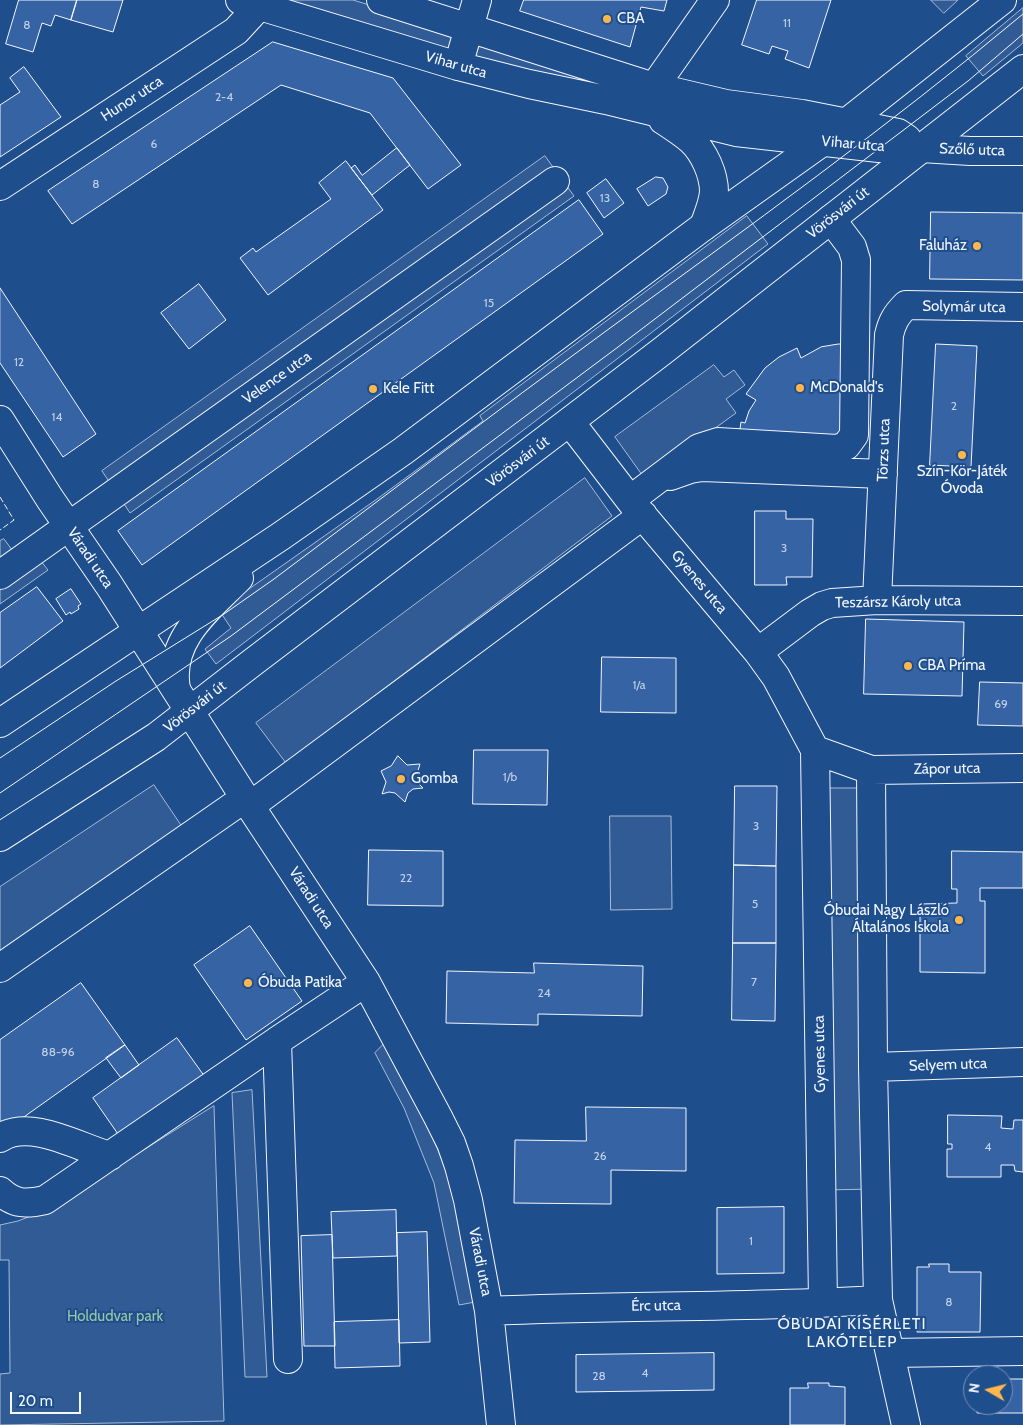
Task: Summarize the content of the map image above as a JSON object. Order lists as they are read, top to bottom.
{
  "streets": {
    "street": [
      "Vihar utca",
      "Hunor utca",
      "Szőlő utca",
      "Vörösvári út",
      "Solymár utca",
      "Velence utca",
      "Törzs utca",
      "Váradi utca",
      "Gyenes utca",
      "Teszársz Károly utca",
      "Zápor utca",
      "Selyem utca",
      "Érc utca"
    ]
  },
  "crossings": [
    ["Vihar utca", "Hunor utca"],
    ["Vihar utca", "Szőlő utca"],
    ["Vihar utca", "Vörösvári út"],
    ["Szőlő utca", "Vörösvári út"],
    ["Vörösvári út", "Váradi utca"],
    ["Vörösvári út", "Gyenes utca"],
    ["Solymár utca", "Törzs utca"],
    ["Velence utca", "Váradi utca"],
    ["Törzs utca", "Teszársz Károly utca"],
    ["Váradi utca", "Érc utca"],
    ["Gyenes utca", "Teszársz Károly utca"],
    ["Gyenes utca", "Érc utca"]
  ],
  "districts": ["ÓBUDAI KÍSÉRLETI LAKÓTELEP"],
  "parks": ["Holdudvar park"],
  "places": [
    "CBA",
    "Faluház",
    "McDonald's",
    "Kele Fitt",
    "Szín-Kör-Játék Óvoda",
    "CBA Príma",
    "Gomba",
    "Óbudai Nagy László Általános Iskola",
    "Óbuda Patika"
  ],
  "house_numbers": [
    "11",
    "8",
    "2-4",
    "6",
    "8",
    "13",
    "15",
    "12",
    "2",
    "14",
    "3",
    "1/a",
    "69",
    "1/b",
    "3",
    "22",
    "5",
    "7",
    "24",
    "88-96",
    "4",
    "26",
    "1",
    "8",
    "4",
    "28"
  ],
  "scale_bar": "20 m",
  "north": "left"
}
